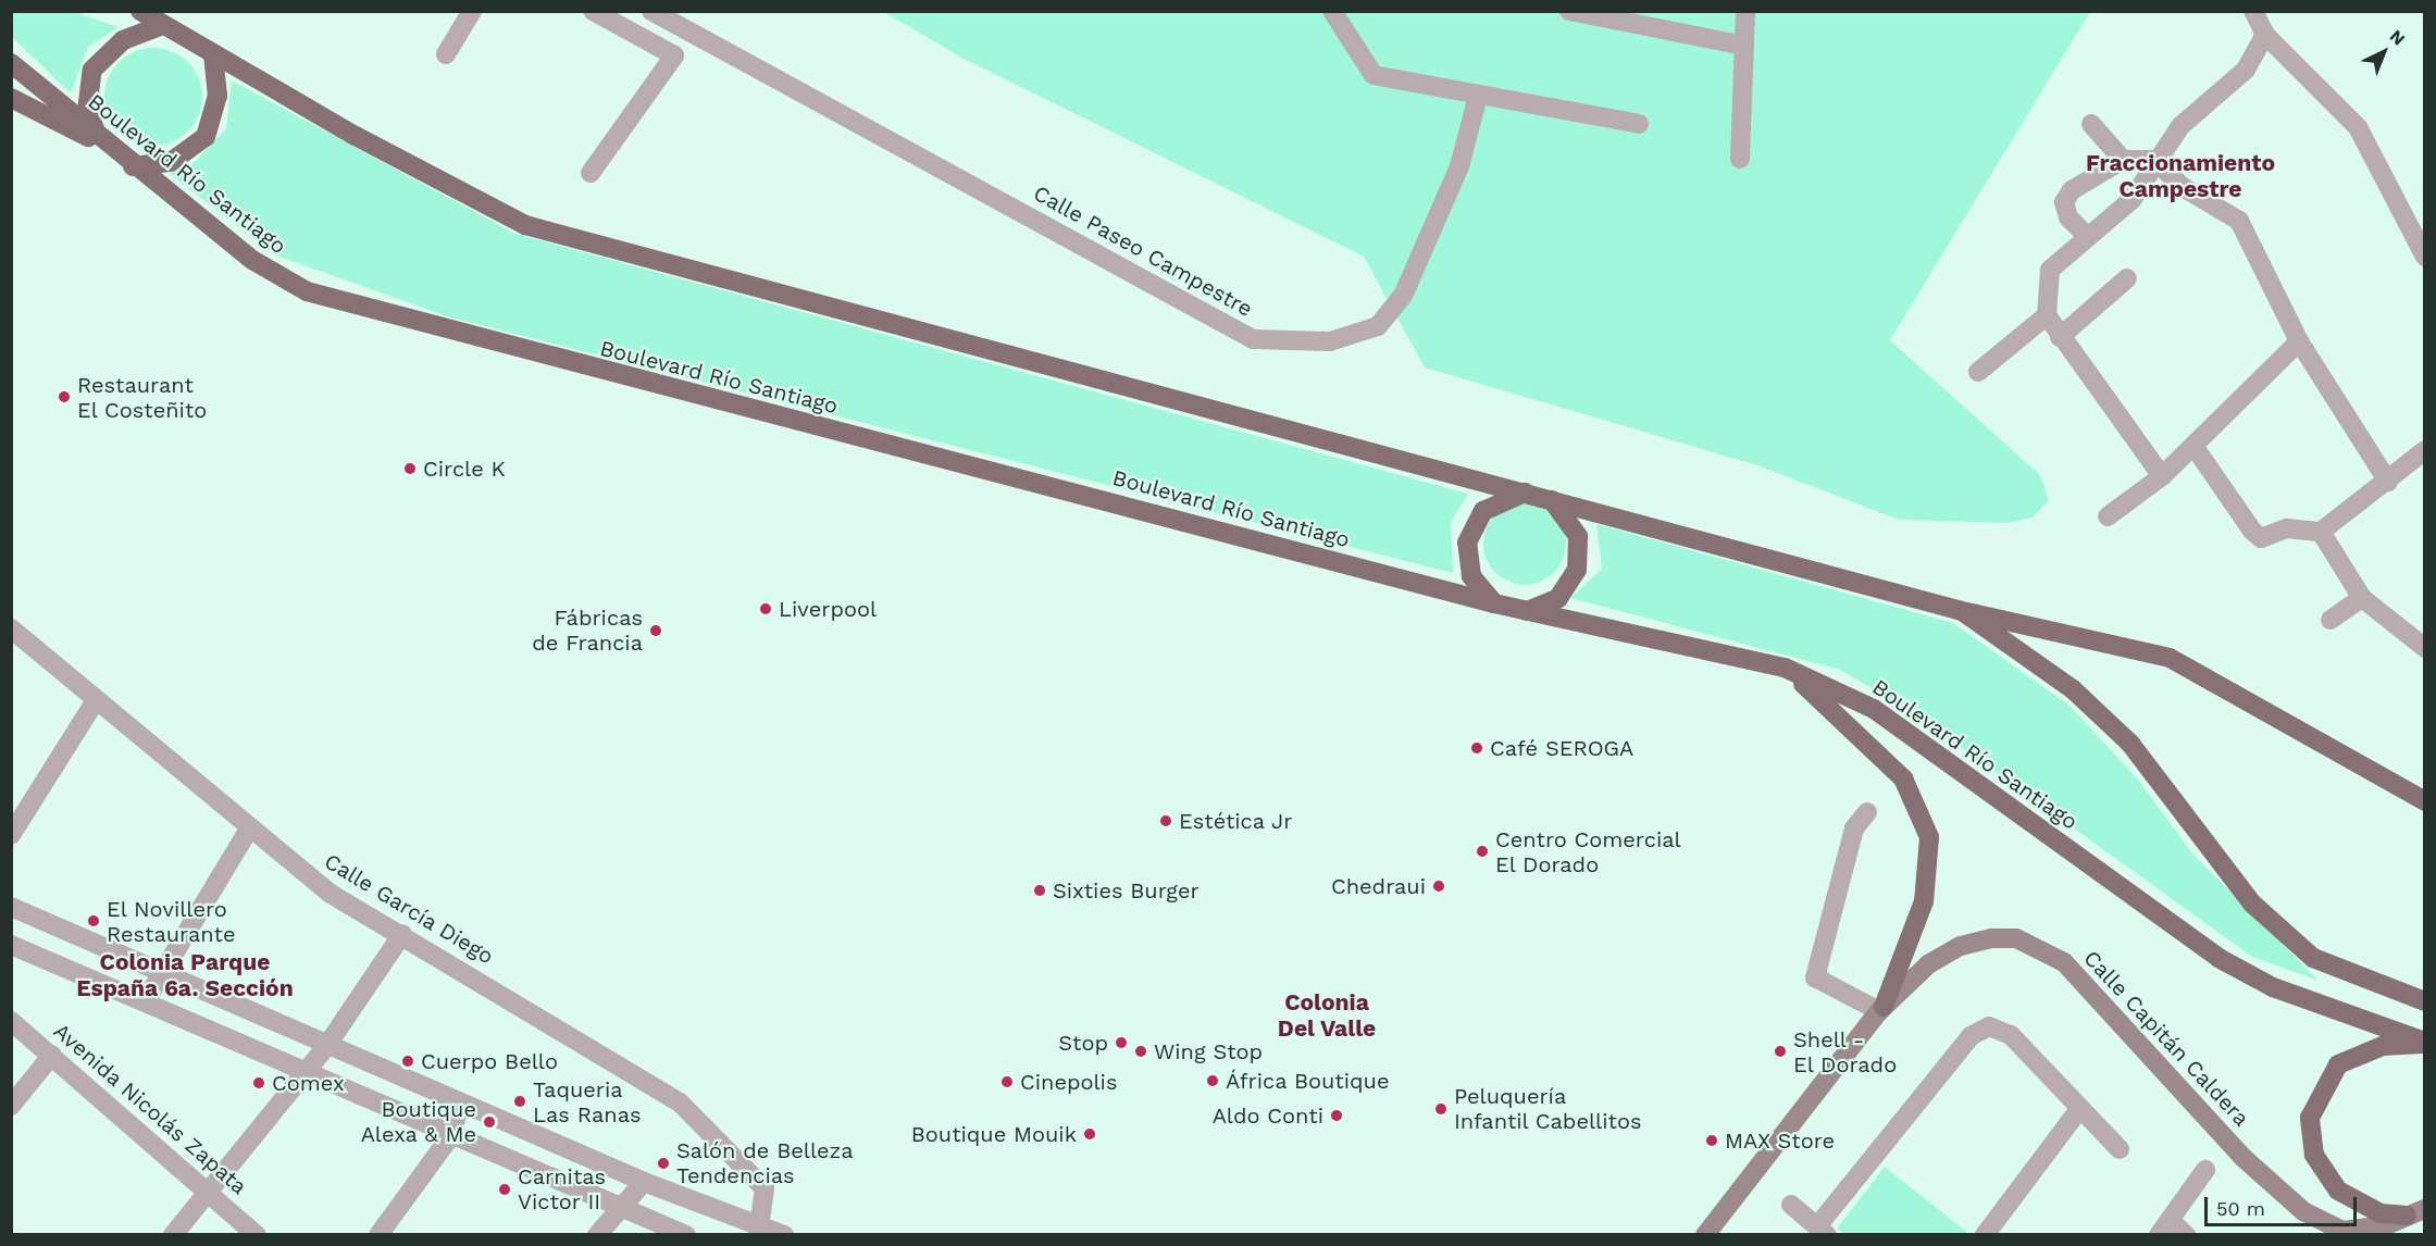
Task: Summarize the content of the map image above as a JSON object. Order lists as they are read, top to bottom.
{
  "streets": {
    "main road": ["Boulevard Río Santiago", "Calle Capitán Caldera"],
    "street": ["Calle Paseo Campestre", "Calle García Diego", "Avenida Nicolás Zapata"]
  },
  "districts": ["Fraccionamiento Campestre", "Colonia Parque España 6a. Sección", "Colonia Del Valle"],
  "places": [
    "Restaurant El Costeñito",
    "Circle K",
    "Liverpool",
    "Fábricas de Francia",
    "Café SEROGA",
    "Estética Jr",
    "Centro Comercial El Dorado",
    "Chedraui",
    "Sixties Burger",
    "El Novillero Restaurante",
    "Stop",
    "Wing Stop",
    "Shell - El Dorado",
    "Cuerpo Bello",
    "África Boutique",
    "Cinepolis",
    "Comex",
    "Taqueria Las Ranas",
    "Peluquería Infantil Cabellitos",
    "Aldo Conti",
    "Boutique Alexa & Me",
    "Boutique Mouik",
    "MAX Store",
    "Salón de Belleza Tendencias",
    "Carnitas Victor II"
  ],
  "scale_bar": "50 m",
  "north": "top right"
}
